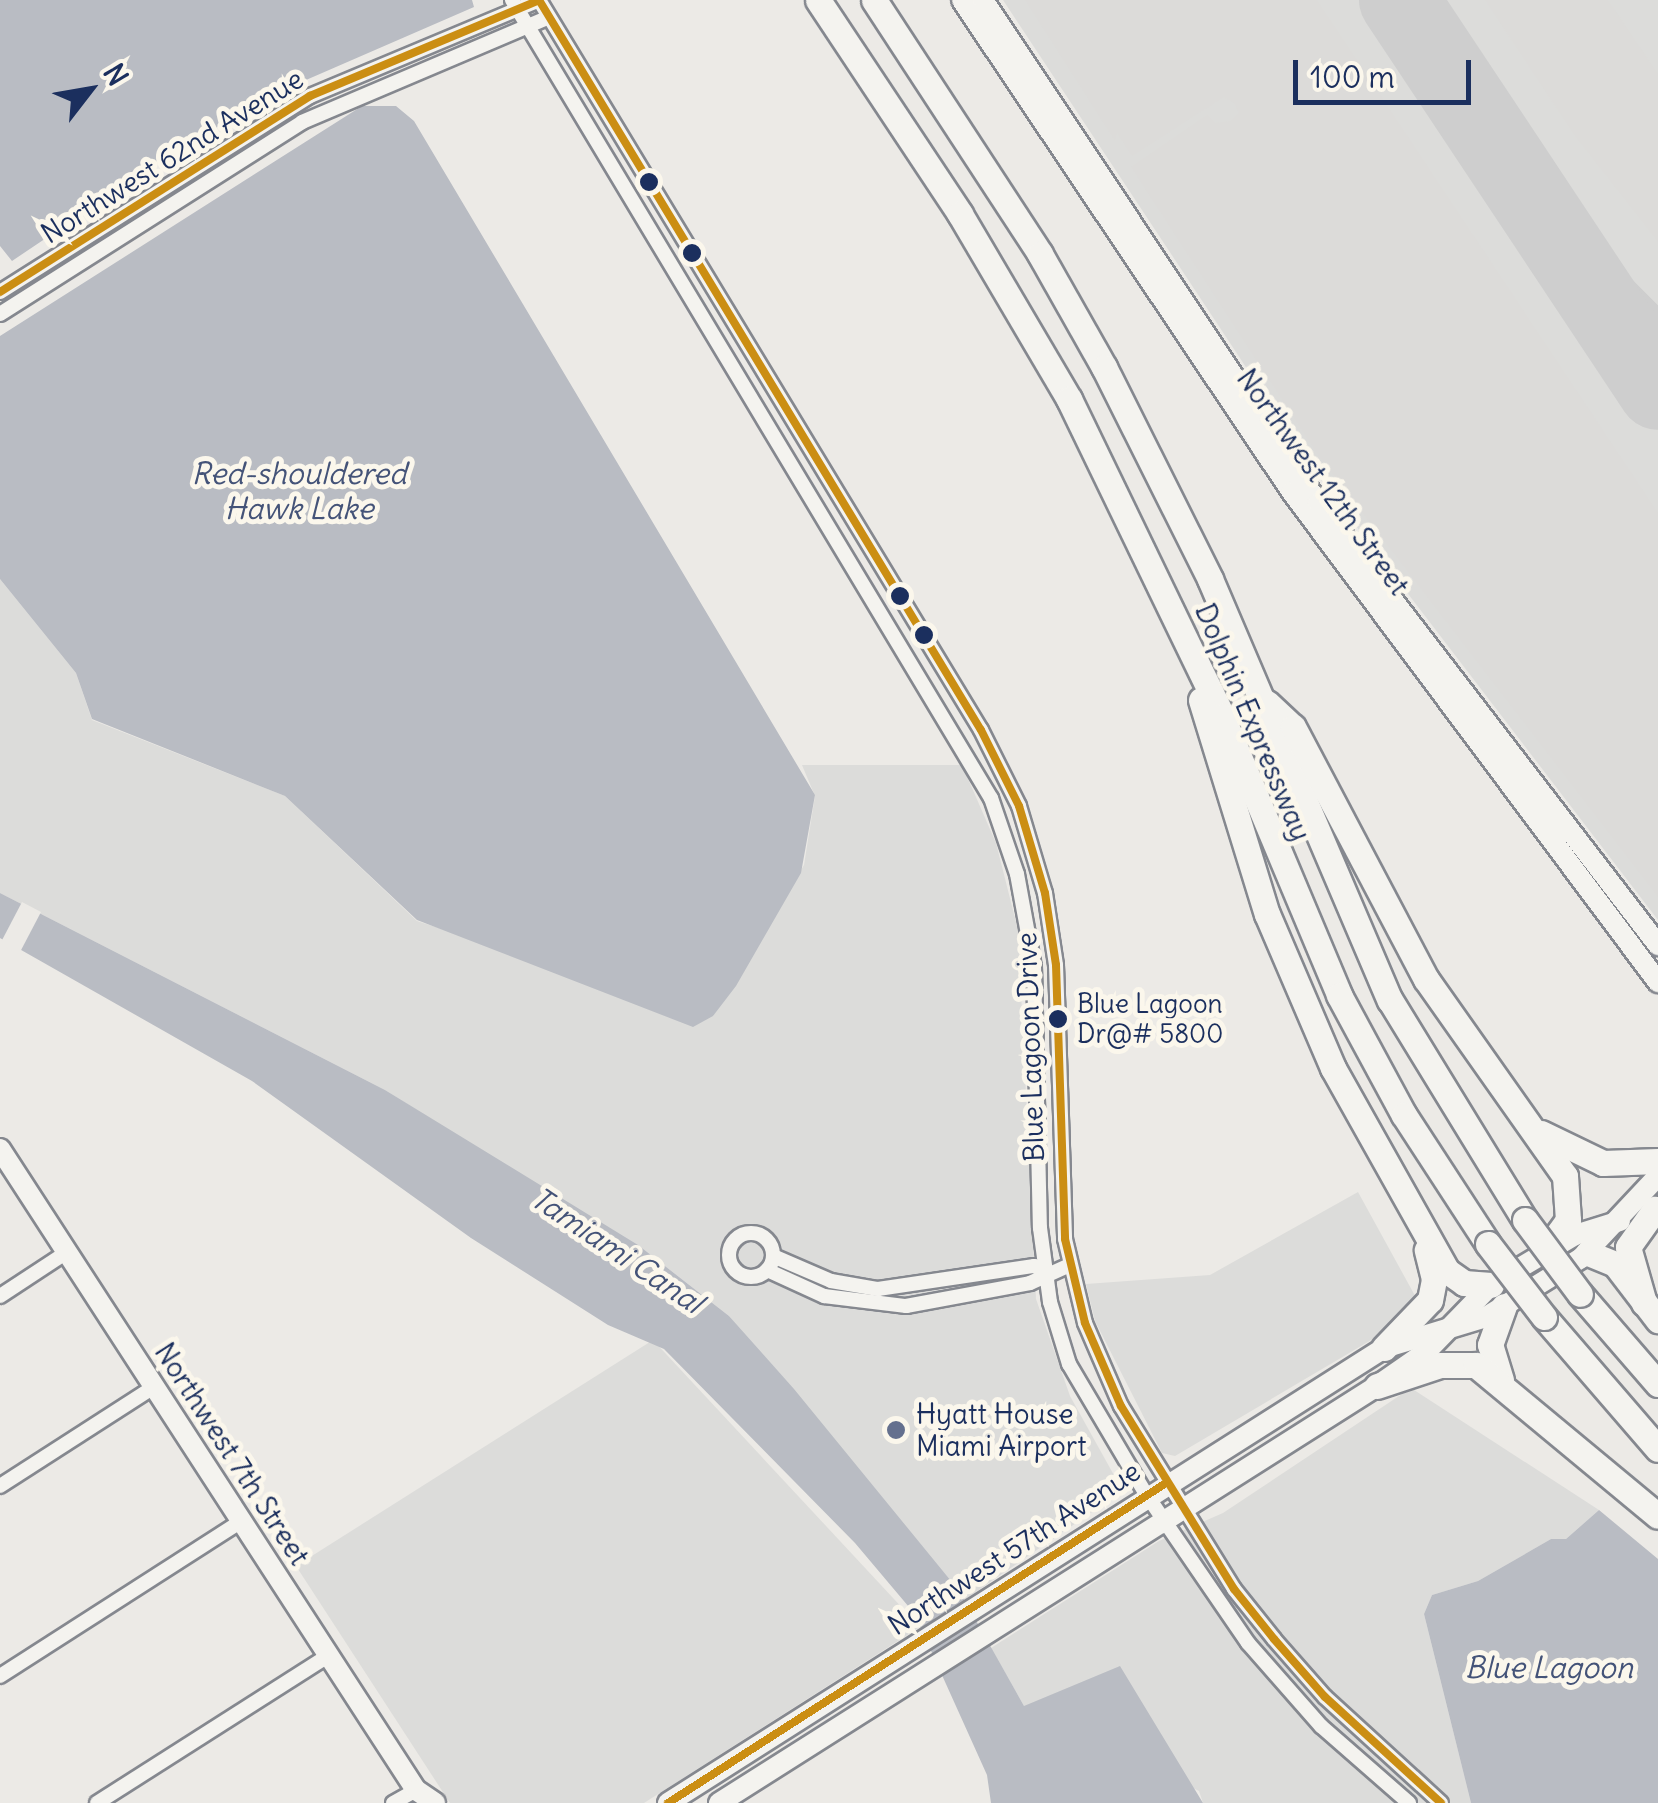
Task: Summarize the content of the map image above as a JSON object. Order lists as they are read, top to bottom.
{
  "streets": {
    "highway": ["Dolphin Expressway"],
    "main road": ["Northwest 12th Street", "Northwest 7th Street", "Northwest 57th Avenue"],
    "street": ["Northwest 62nd Avenue", "Blue Lagoon Drive"]
  },
  "crossings": [
    ["Northwest 62nd Avenue", "Blue Lagoon Drive"],
    ["Blue Lagoon Drive", "Northwest 57th Avenue"]
  ],
  "water": ["Red-shouldered Hawk Lake", "Tamiami Canal", "Blue Lagoon"],
  "places": ["Blue Lagoon Dr@# 5800", "Hyatt House Miami Airport"],
  "scale_bar": "100 m",
  "north": "top right"
}
